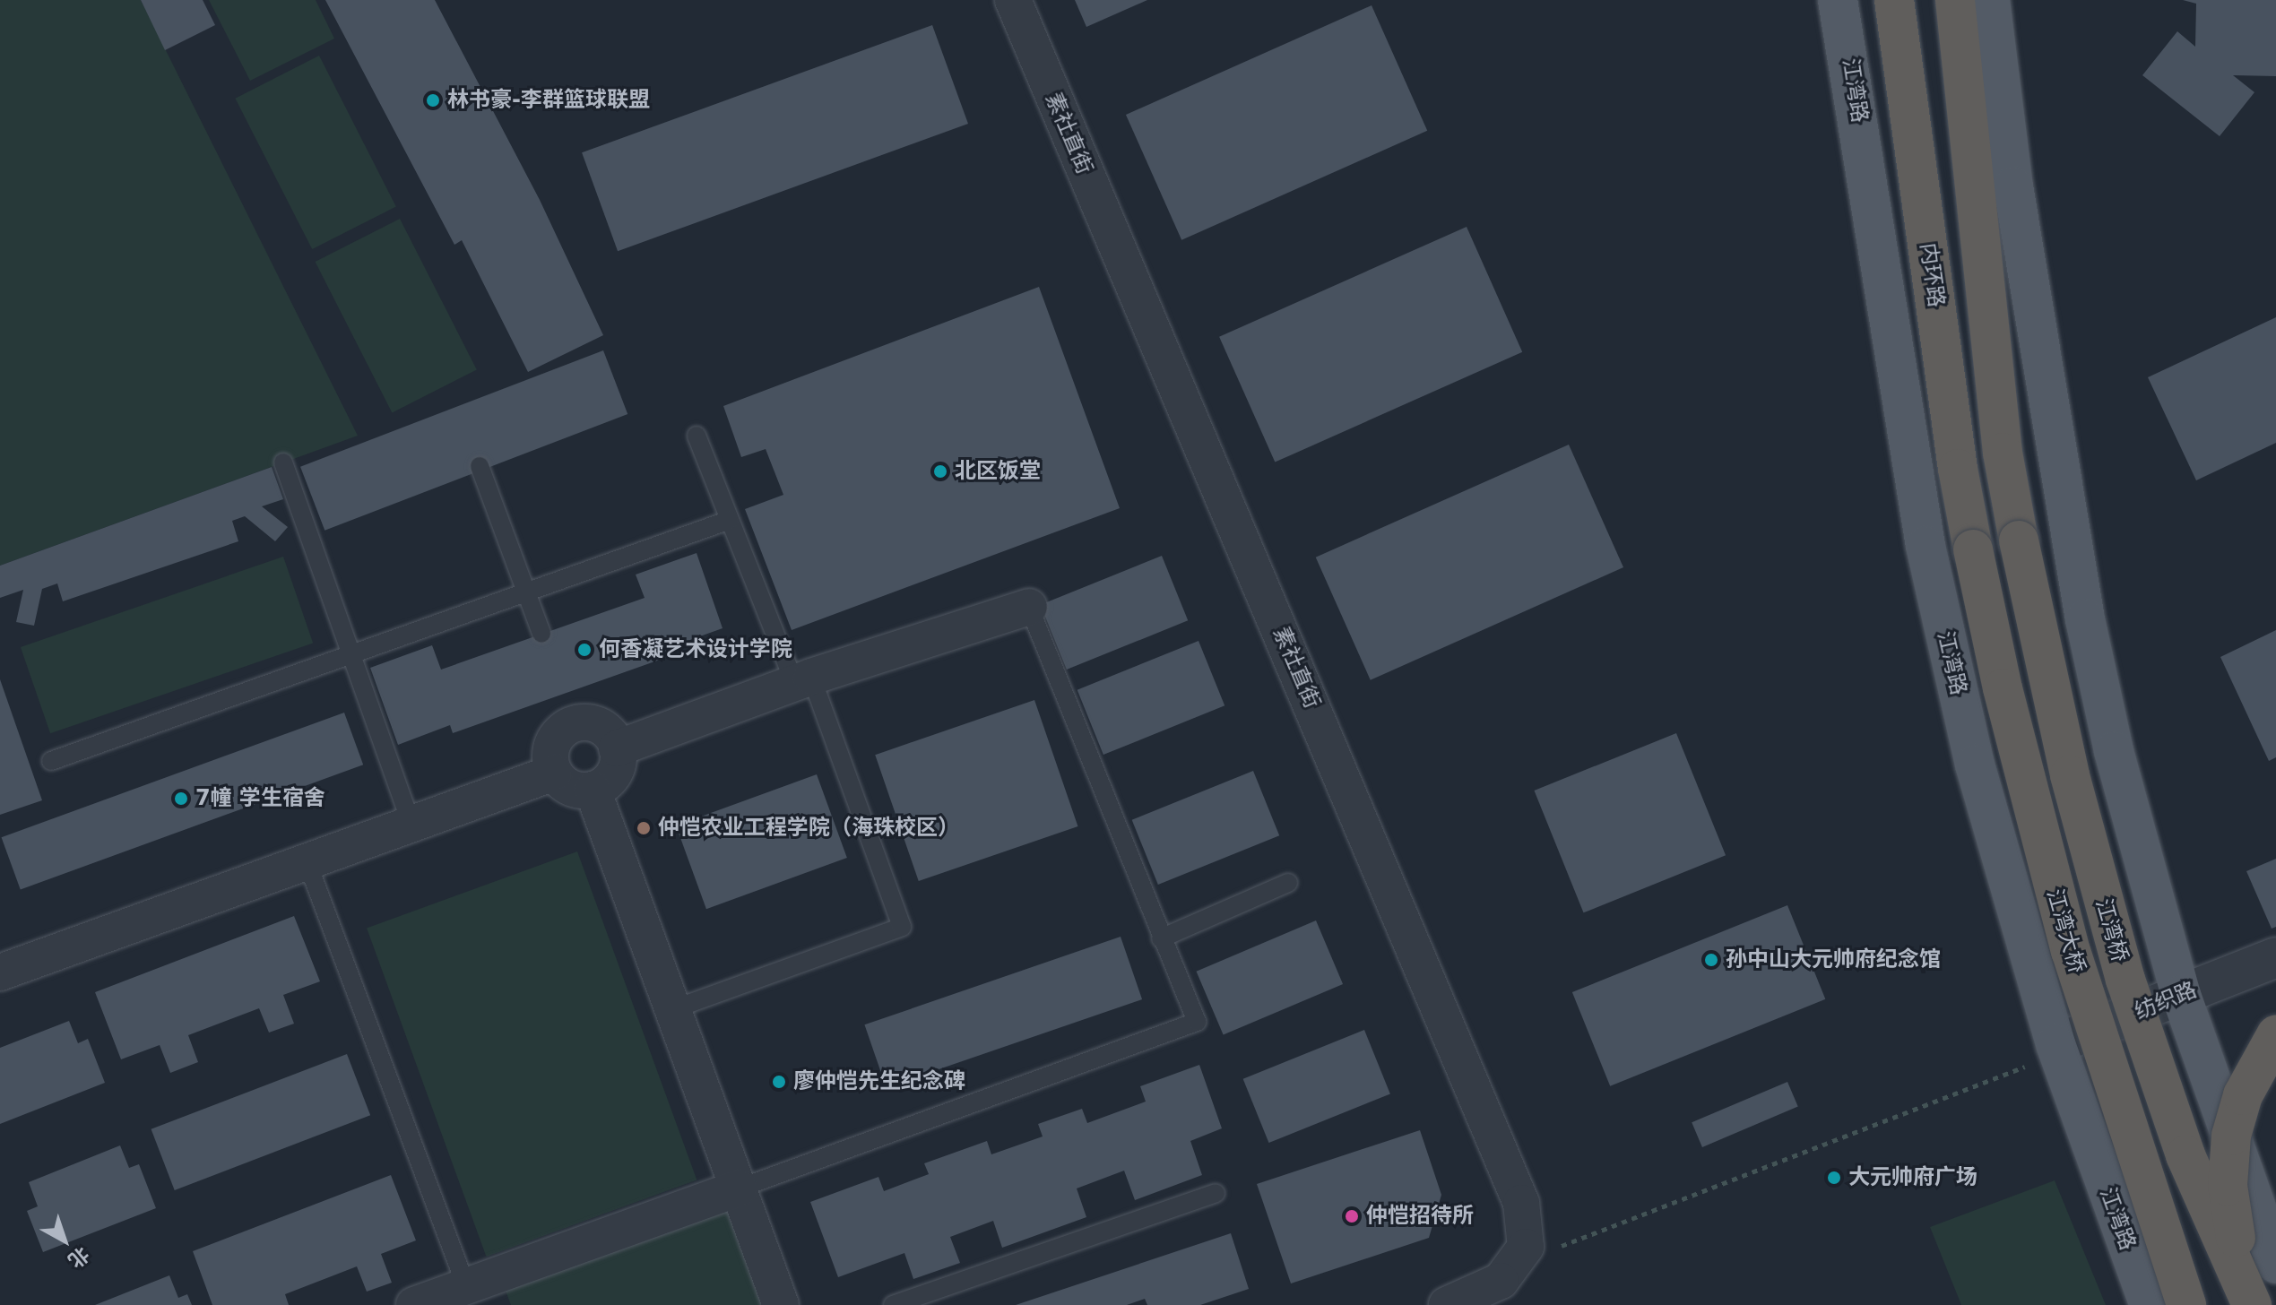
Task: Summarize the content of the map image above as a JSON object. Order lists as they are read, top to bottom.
{
  "streets": {
    "highway": ["内环路", "江湾桥", "江湾大桥"],
    "main road": ["江湾路"],
    "street": ["素社直街", "纺织路"]
  },
  "crossings": [
    ["江湾路", "纺织路"],
    ["内环路", "江湾大桥"]
  ],
  "places": [
    "林书豪-李群篮球联盟",
    "北区饭堂",
    "何香凝艺术设计学院",
    "7幢 学生宿舍",
    "仲恺农业工程学院（海珠校区）",
    "孙中山大元帅府纪念馆",
    "廖仲恺先生纪念碑",
    "大元帅府广场",
    "仲恺招待所"
  ],
  "north": "bottom right"
}
